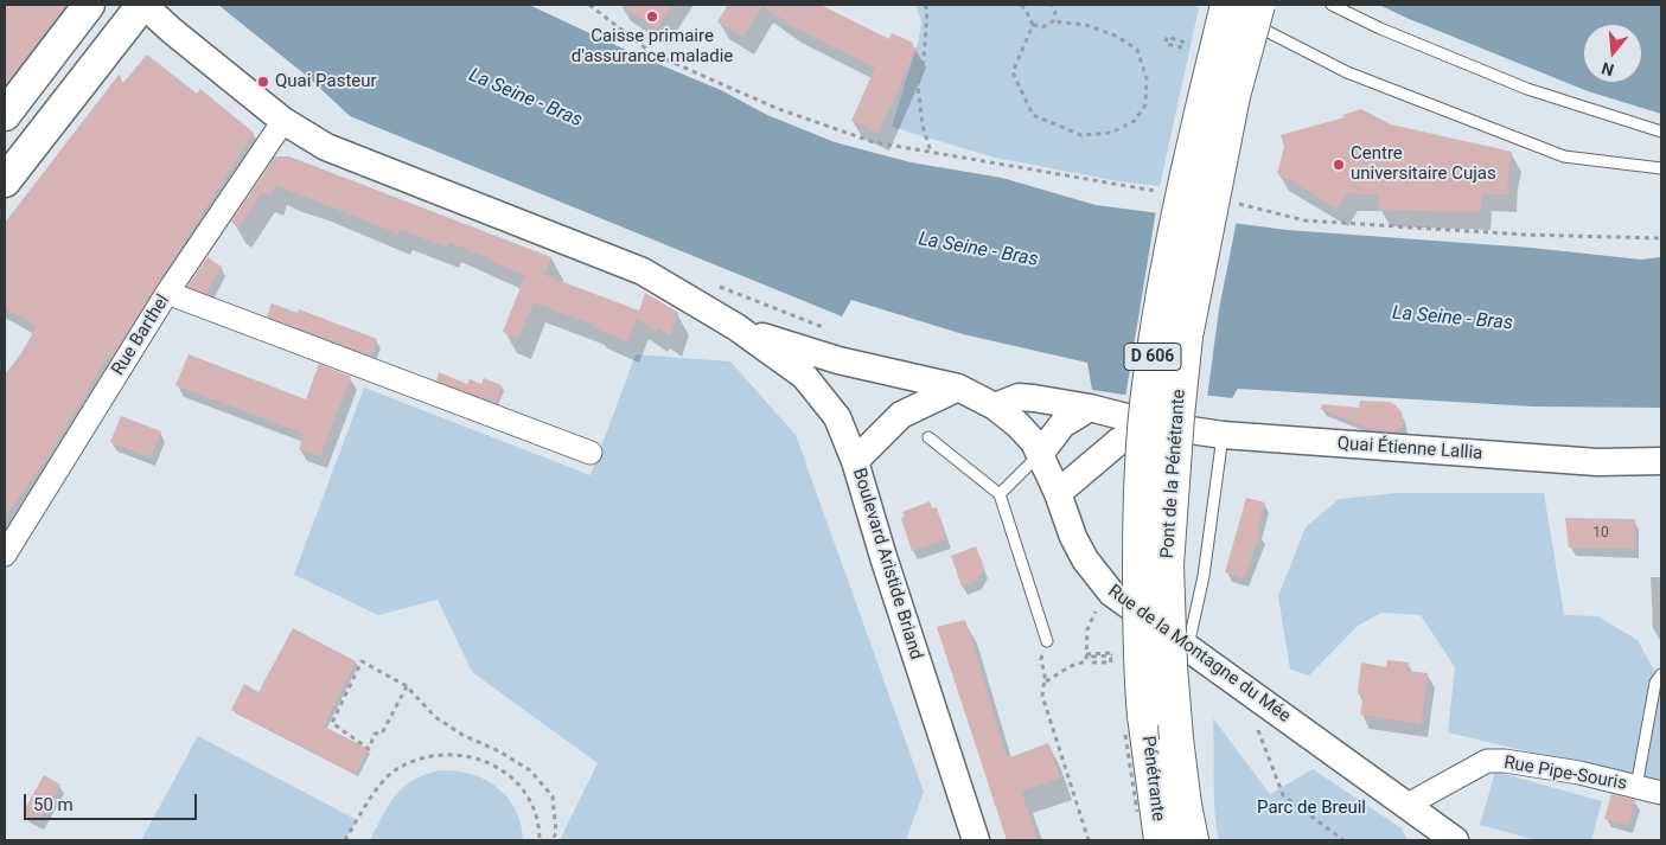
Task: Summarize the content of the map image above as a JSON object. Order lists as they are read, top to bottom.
{
  "streets": {
    "main road": ["D 606", "Pont de la Pénétrante", "Pénétrante"],
    "street": [
      "Rue Barthel",
      "Quai Étienne Lallia",
      "Boulevard Aristide Briand",
      "Rue de la Montagne du Mée",
      "Rue Pipe-Souris"
    ]
  },
  "crossings": [
    ["Quai Étienne Lallia", "Rue de la Montagne du Mée"],
    ["Pont de la Pénétrante", "Pénétrante"],
    ["Boulevard Aristide Briand", "Rue de la Montagne du Mée"],
    ["Rue de la Montagne du Mée", "Rue Pipe-Souris"]
  ],
  "water": ["La Seine - Bras"],
  "parks": ["Parc de Breuil"],
  "places": ["Caisse primaire d'assurance maladie", "Quai Pasteur", "Centre universitaire Cujas"],
  "house_numbers": ["10"],
  "scale_bar": "50 m",
  "north": "bottom"
}
